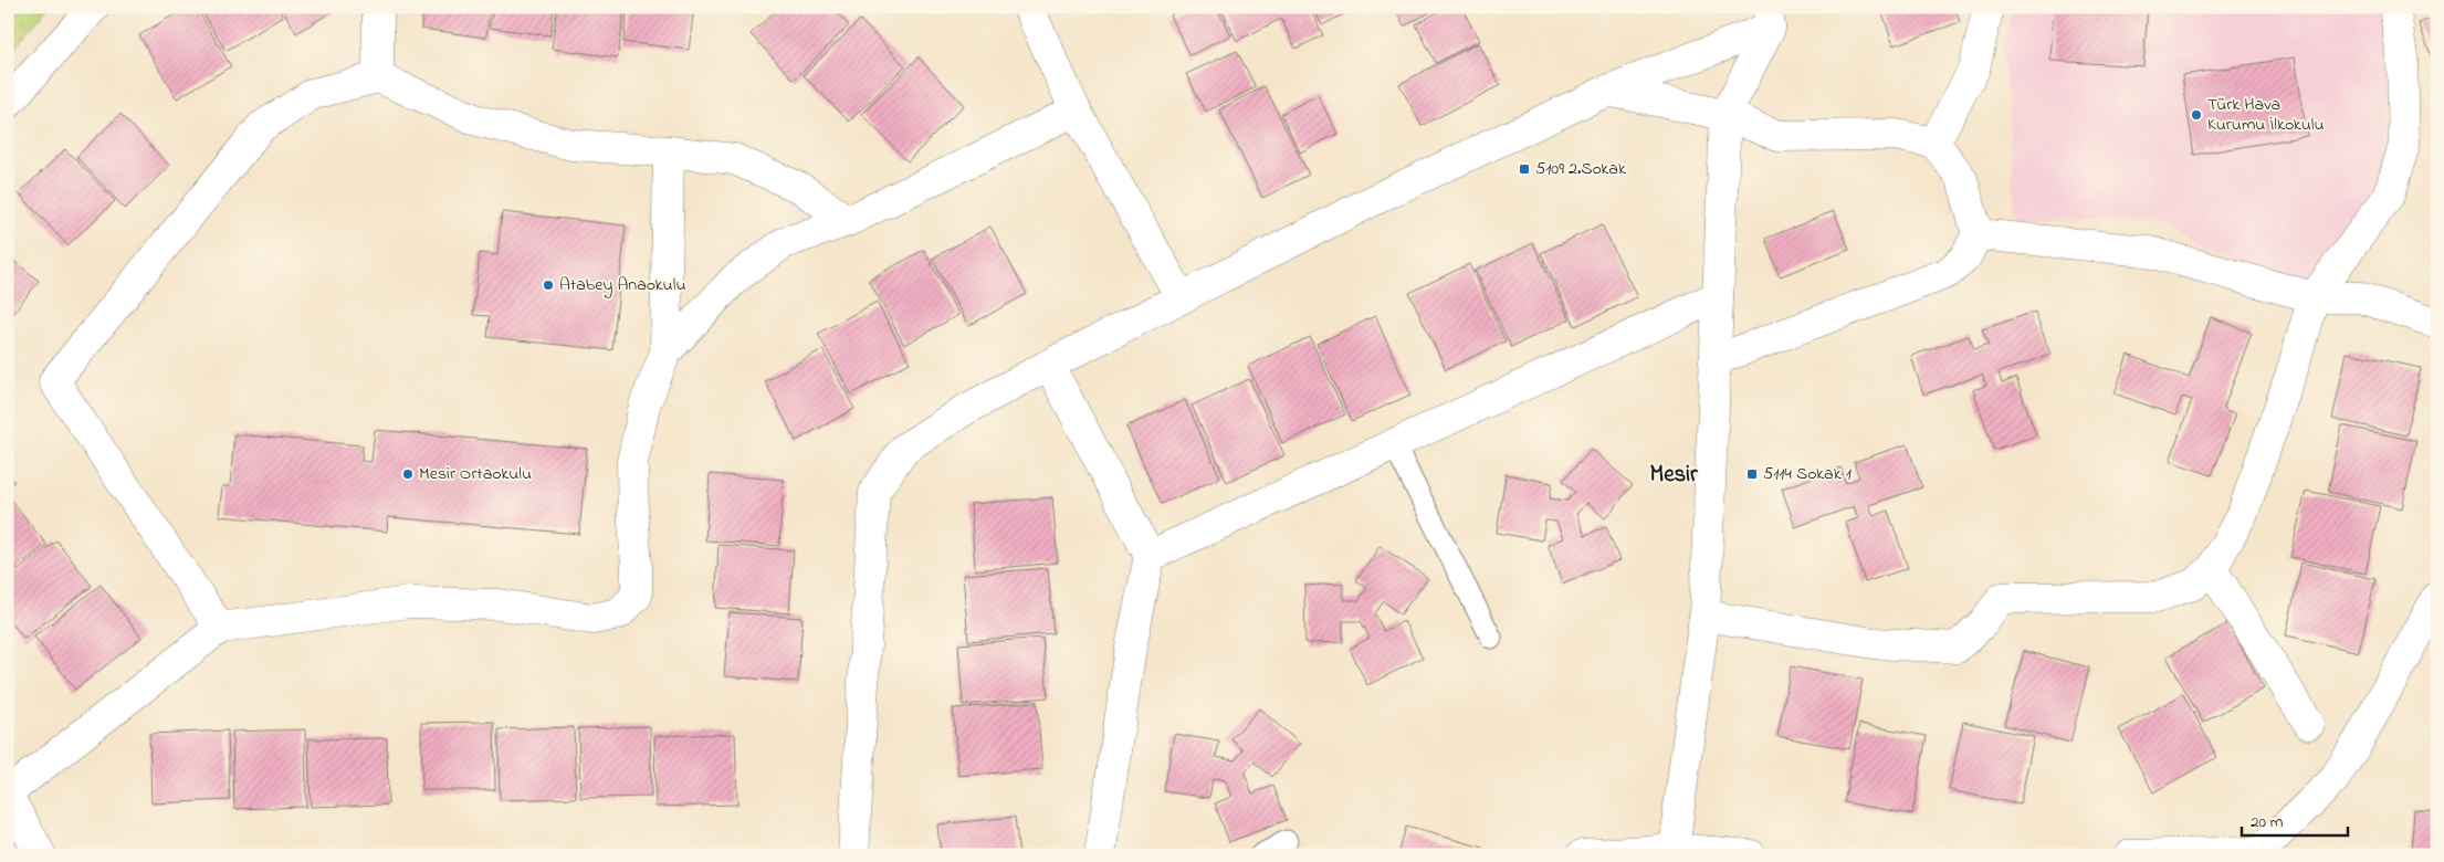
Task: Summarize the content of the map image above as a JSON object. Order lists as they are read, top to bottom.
{
  "districts": ["Mesir"],
  "places": {
    "other": ["Türk Hava Kurumu İlkokulu", "Atabey Anaokulu", "Mesir Ortaokulu"],
    "transit": ["5109 2.Sokak", "5114 Sokak 1"]
  },
  "scale_bar": "20 m"
}
